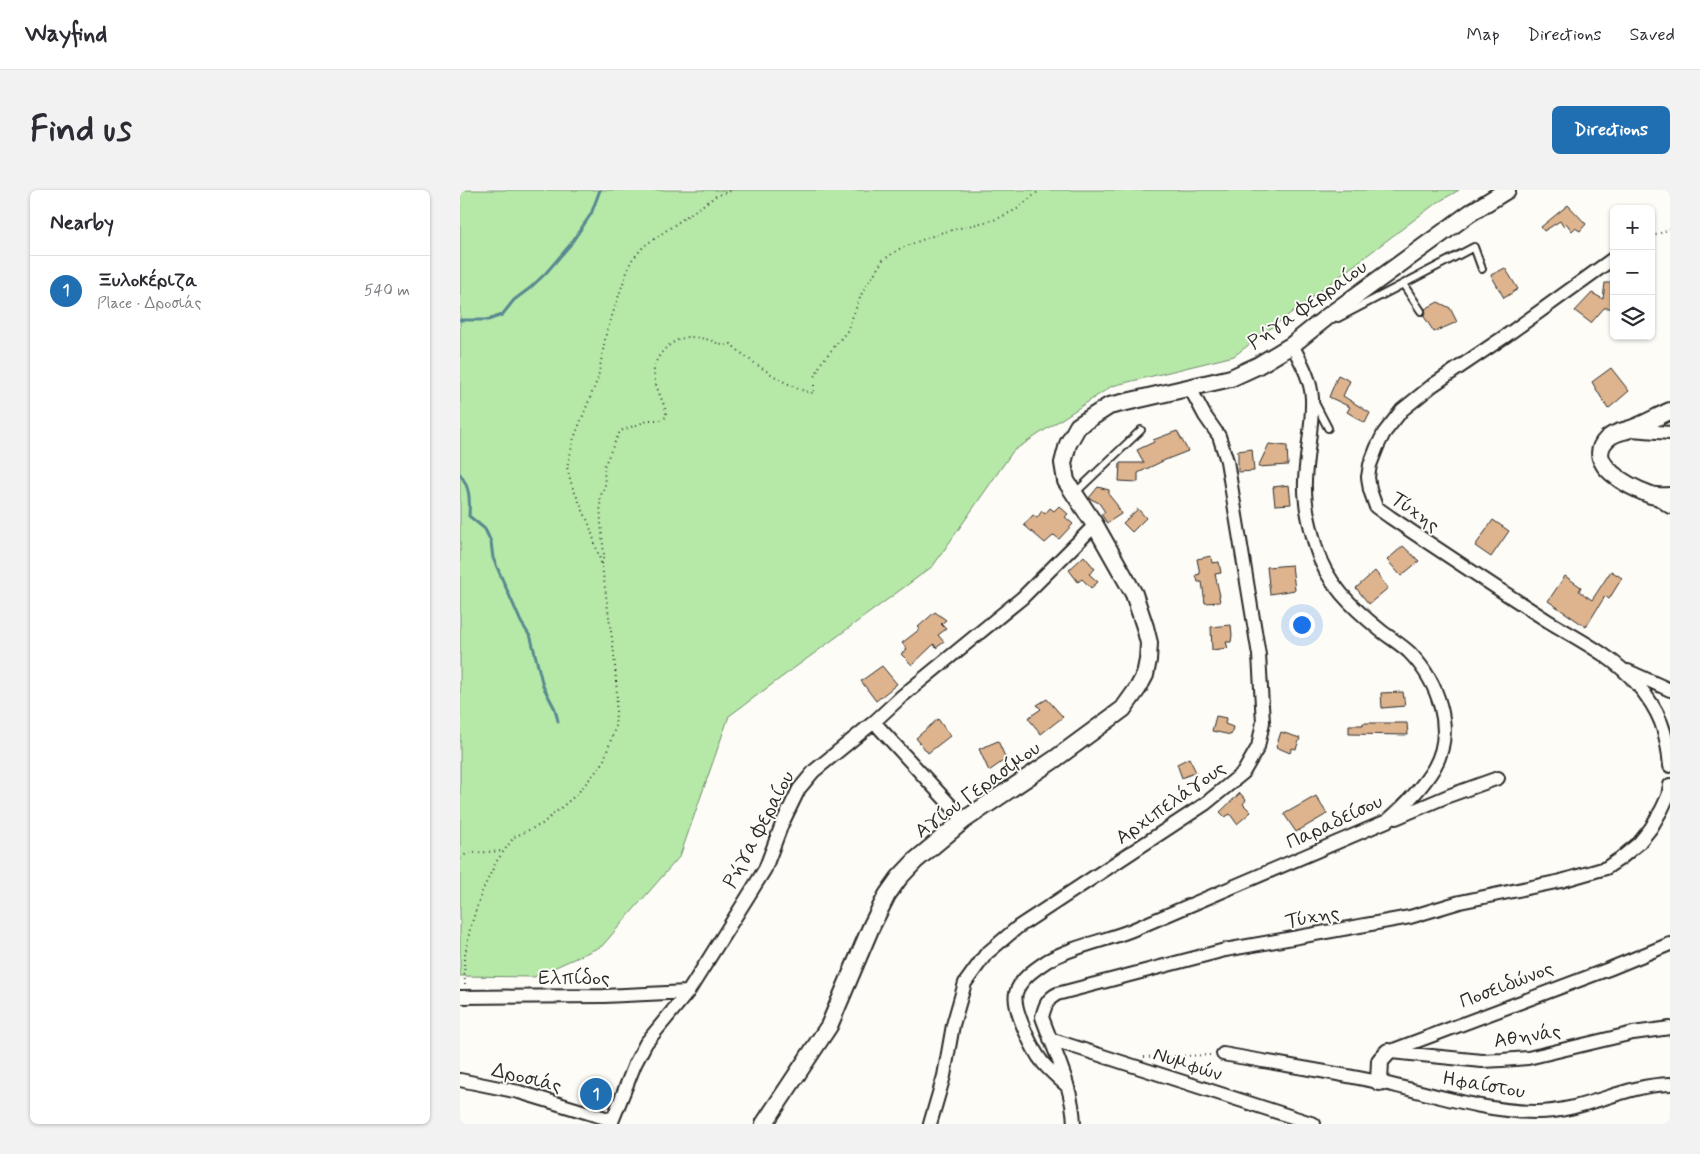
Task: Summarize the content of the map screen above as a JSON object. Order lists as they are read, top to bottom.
{
  "streets": {
    "street": [
      "Ρήγα Φερραίου",
      "Τύχης",
      "Αγίου Γερασίμου",
      "Αρχιπελάγους",
      "Παραδείσου",
      "Ρήγα Φεραίου",
      "Ελπίδος",
      "Ποσειδώνος",
      "Αθηνάς",
      "Νυμφών",
      "Δροσιάς",
      "Ηφαίστου"
    ]
  },
  "crossings": [
    ["Ρήγα Φερραίου", "Αγίου Γερασίμου"],
    ["Ρήγα Φερραίου", "Αρχιπελάγους"],
    ["Ρήγα Φερραίου", "Παραδείσου"],
    ["Ρήγα Φερραίου", "Ρήγα Φεραίου"],
    ["Τύχης", "Παραδείσου"],
    ["Τύχης", "Νυμφών"],
    ["Αγίου Γερασίμου", "Ρήγα Φεραίου"],
    ["Ρήγα Φεραίου", "Ελπίδος"],
    ["Ρήγα Φεραίου", "Δροσιάς"],
    ["Ποσειδώνος", "Αθηνάς"]
  ],
  "page": {
    "header": "Wayfind",
    "nav": ["Map", "Directions", "Saved"],
    "buttons": "Directions",
    "title": "Find us",
    "heading": "Nearby",
    "map_buttons": ["+", "−"],
    "list": [
      {
        "mark": "1",
        "name": "Ξυλοκέριζα",
        "note": "Place · Δροσιάς",
        "value": "540 m"
      }
    ],
    "pins": "1"
  }
}
